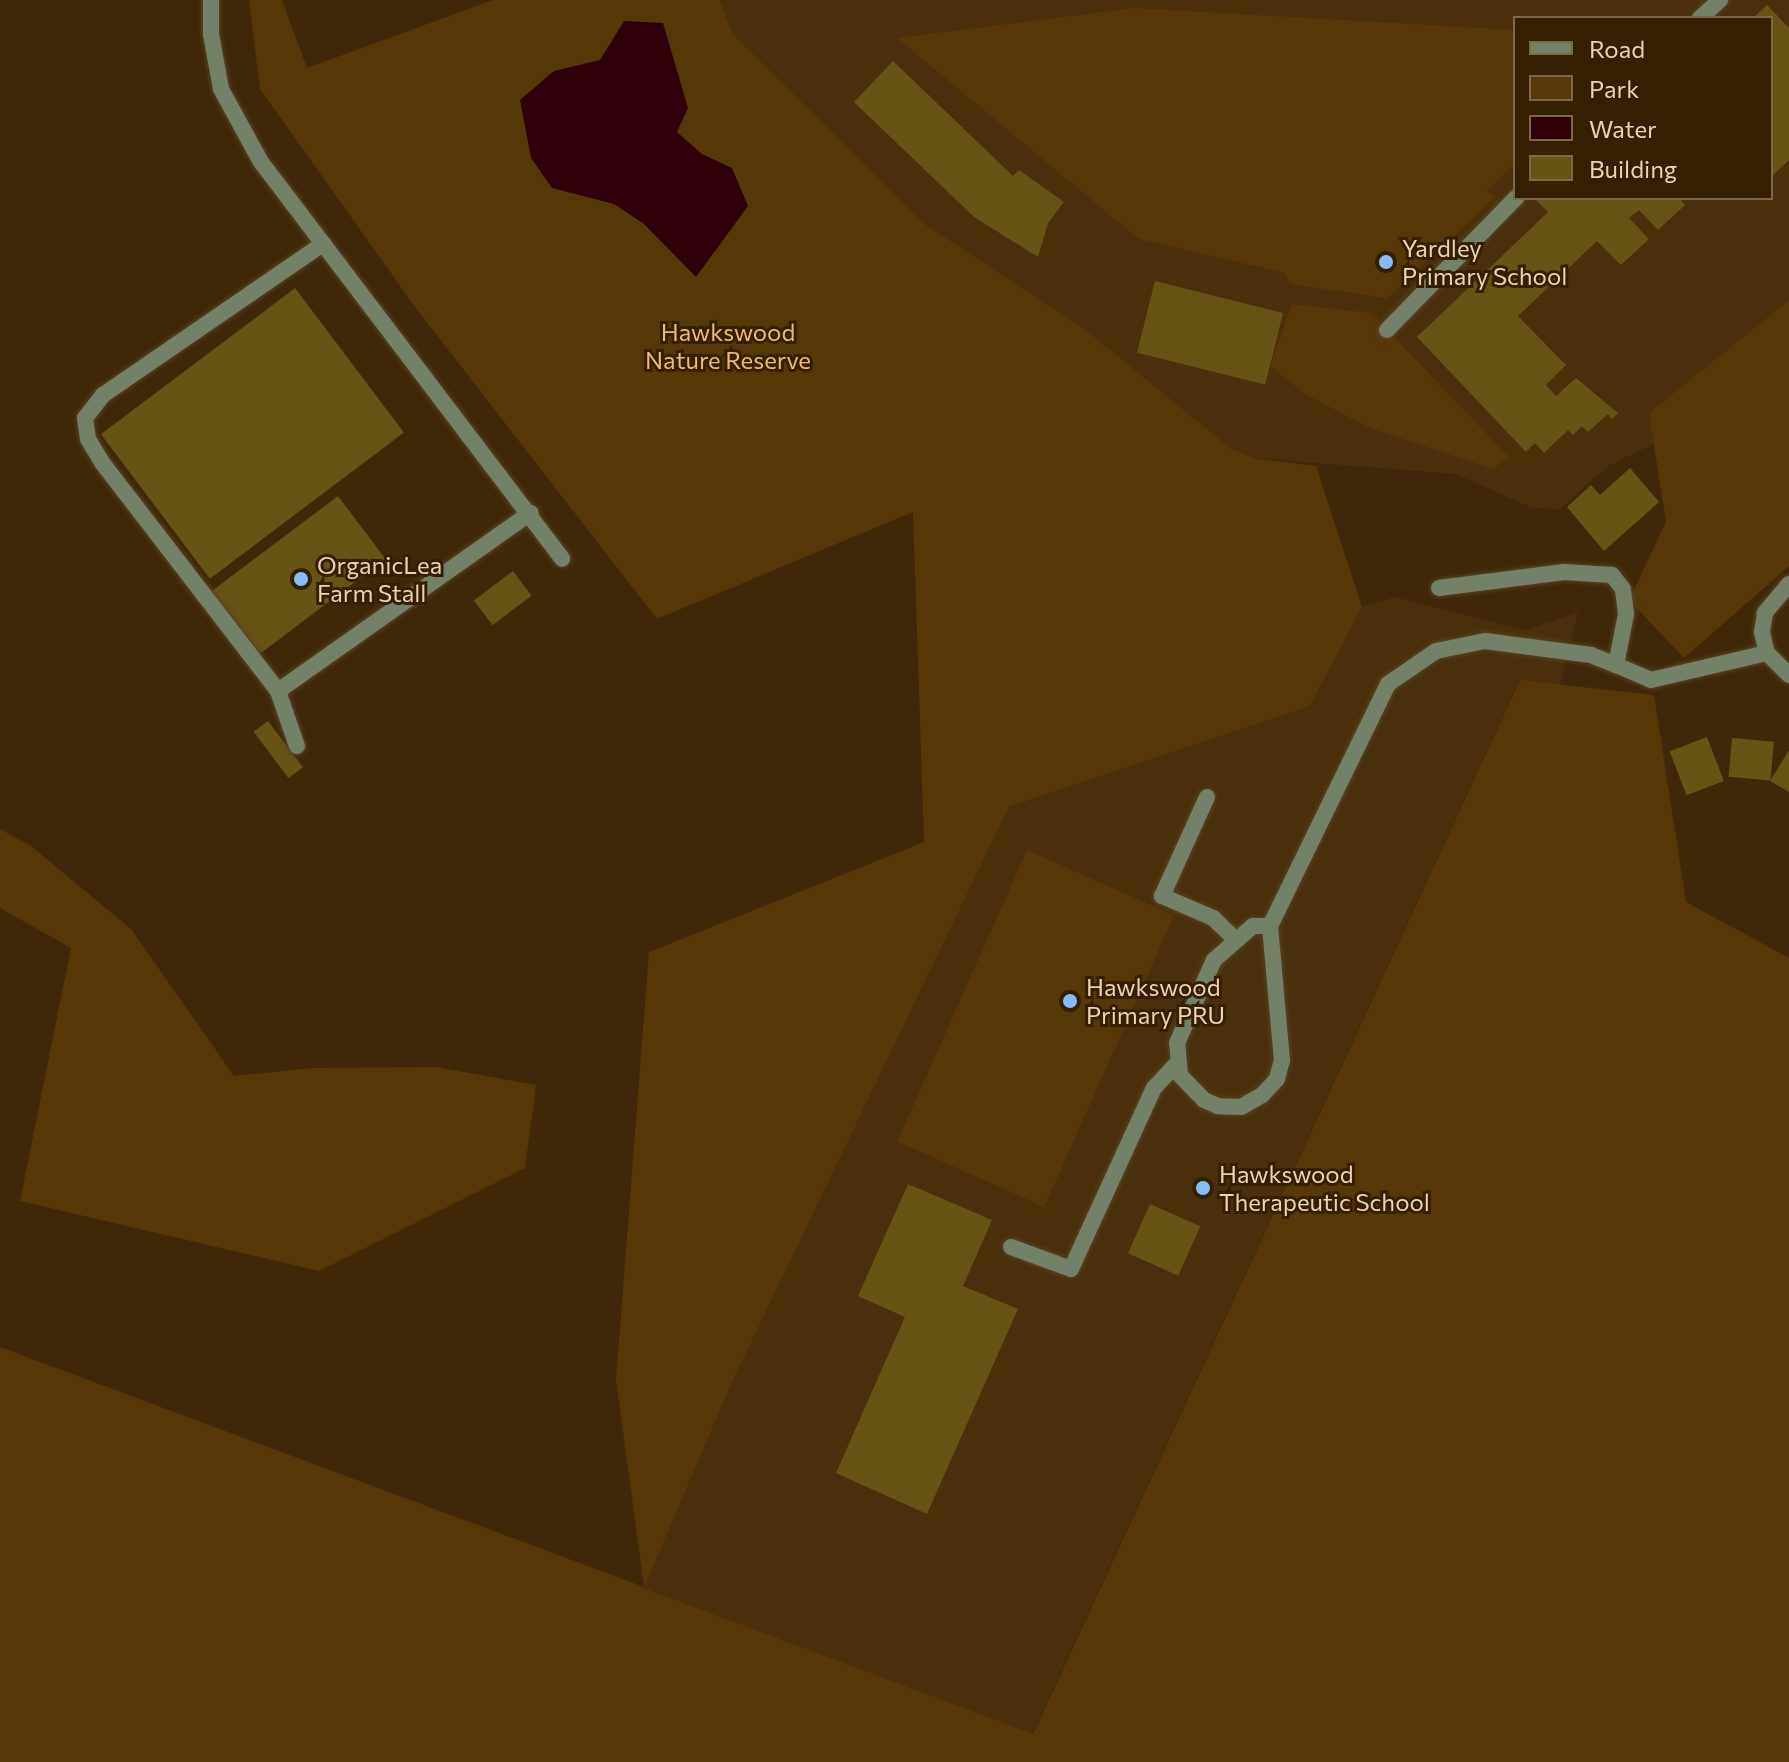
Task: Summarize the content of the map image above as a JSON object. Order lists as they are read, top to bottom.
{
  "parks": ["Hawkswood Nature Reserve"],
  "places": [
    "Yardley Primary School",
    "OrganicLea Farm Stall",
    "Hawkswood Primary PRU",
    "Hawkswood Therapeutic School"
  ],
  "legend": [
    "Road",
    "Park",
    "Water",
    "Building"
  ]
}
